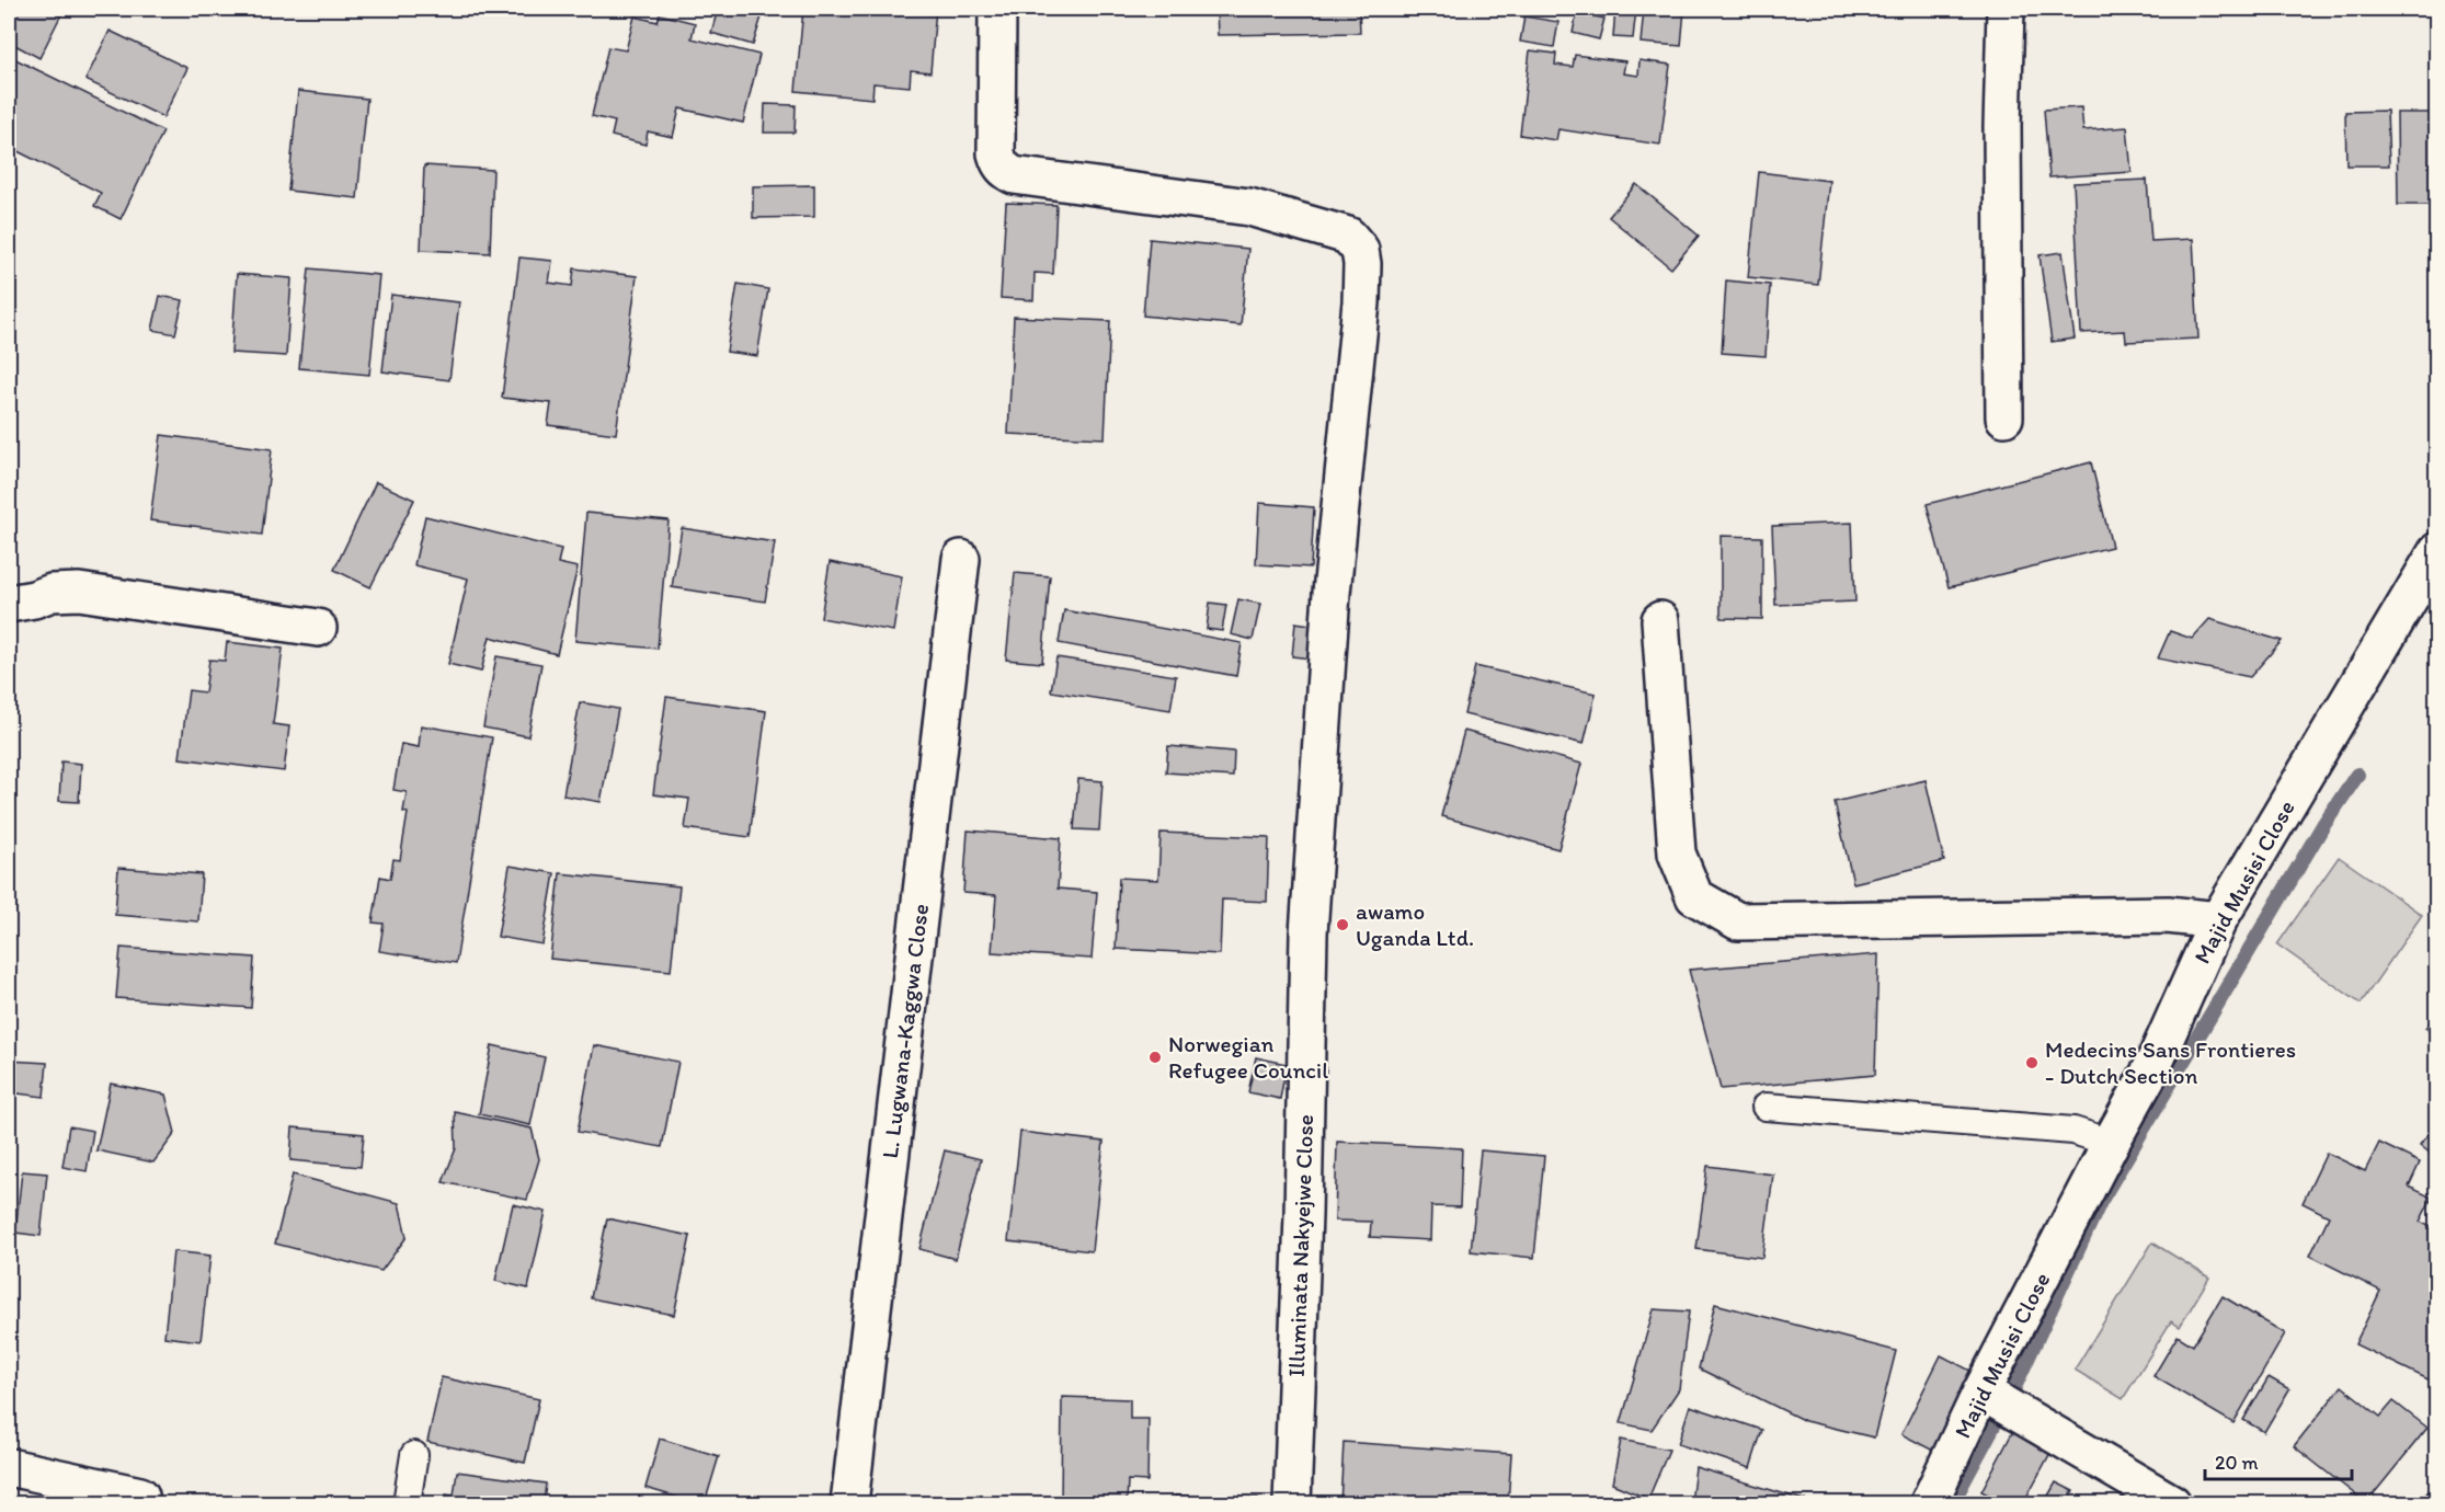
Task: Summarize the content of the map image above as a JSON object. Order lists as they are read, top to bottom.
{
  "streets": {
    "street": ["Majid Musisi Close", "L. Lugwana-Kaggwa Close", "Illuminata Nakyejwe Close"]
  },
  "places": ["awamo Uganda Ltd.", "Norwegian Refugee Council", "Medecins Sans Frontieres - Dutch Section"],
  "scale_bar": "20 m"
}
